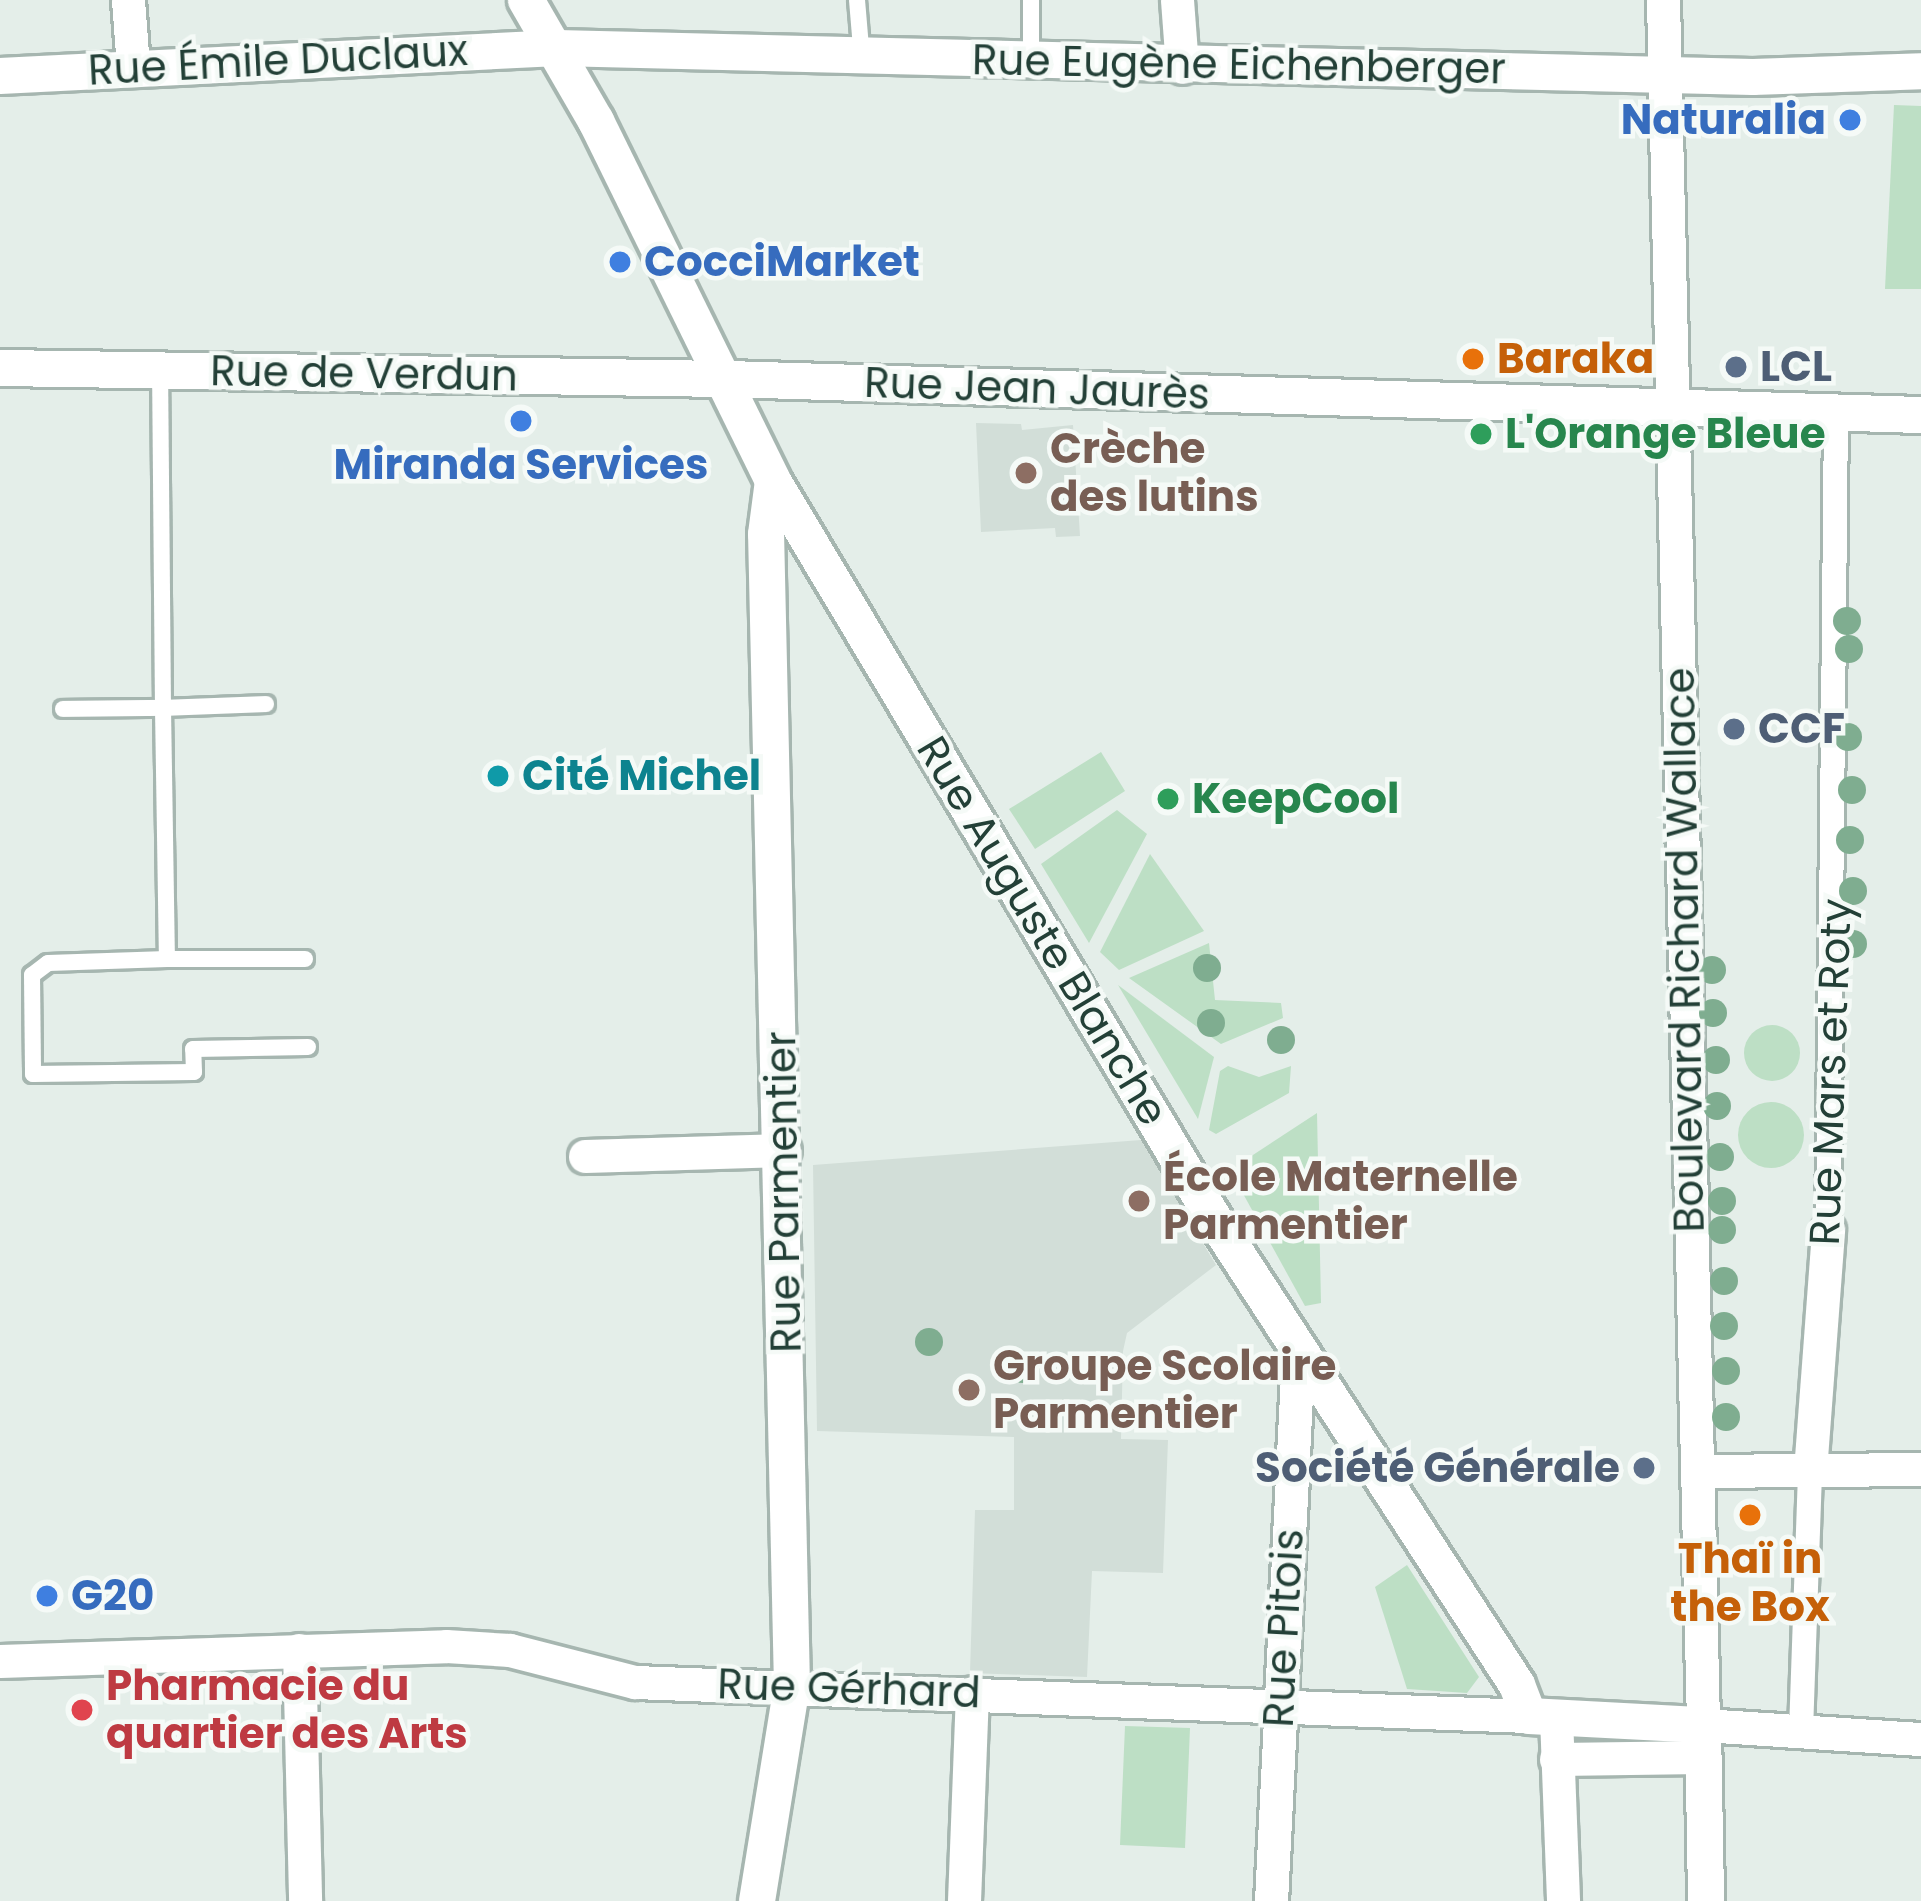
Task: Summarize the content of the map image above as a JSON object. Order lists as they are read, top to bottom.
{
  "streets": {
    "street": [
      "Rue Émile Duclaux",
      "Rue Eugène Eichenberger",
      "Rue de Verdun",
      "Rue Jean Jaurès",
      "Rue Auguste Blanche",
      "Boulevard Richard Wallace",
      "Rue Mars et Roty",
      "Rue Parmentier",
      "Rue Pitois",
      "Rue Gérhard"
    ]
  },
  "crossings": [
    ["Rue Émile Duclaux", "Rue Eugène Eichenberger"],
    ["Rue Émile Duclaux", "Rue Auguste Blanche"],
    ["Rue Eugène Eichenberger", "Rue Auguste Blanche"],
    ["Rue Eugène Eichenberger", "Boulevard Richard Wallace"],
    ["Rue de Verdun", "Rue Jean Jaurès"],
    ["Rue de Verdun", "Rue Auguste Blanche"],
    ["Rue Jean Jaurès", "Rue Auguste Blanche"],
    ["Rue Jean Jaurès", "Boulevard Richard Wallace"],
    ["Rue Jean Jaurès", "Rue Mars et Roty"],
    ["Rue Auguste Blanche", "Rue Parmentier"],
    ["Rue Auguste Blanche", "Rue Pitois"],
    ["Rue Auguste Blanche", "Rue Gérhard"],
    ["Boulevard Richard Wallace", "Rue Gérhard"],
    ["Rue Parmentier", "Rue Gérhard"],
    ["Rue Pitois", "Rue Gérhard"]
  ],
  "places": [
    "Naturalia",
    "CocciMarket",
    "Baraka",
    "LCL",
    "Miranda Services",
    "L'Orange Bleue",
    "Crèche des lutins",
    "CCF",
    "Cité Michel",
    "KeepCool",
    "École Maternelle Parmentier",
    "Groupe Scolaire Parmentier",
    "Société Générale",
    "Thaï in the Box",
    "G20",
    "Pharmacie du quartier des Arts"
  ]
}
